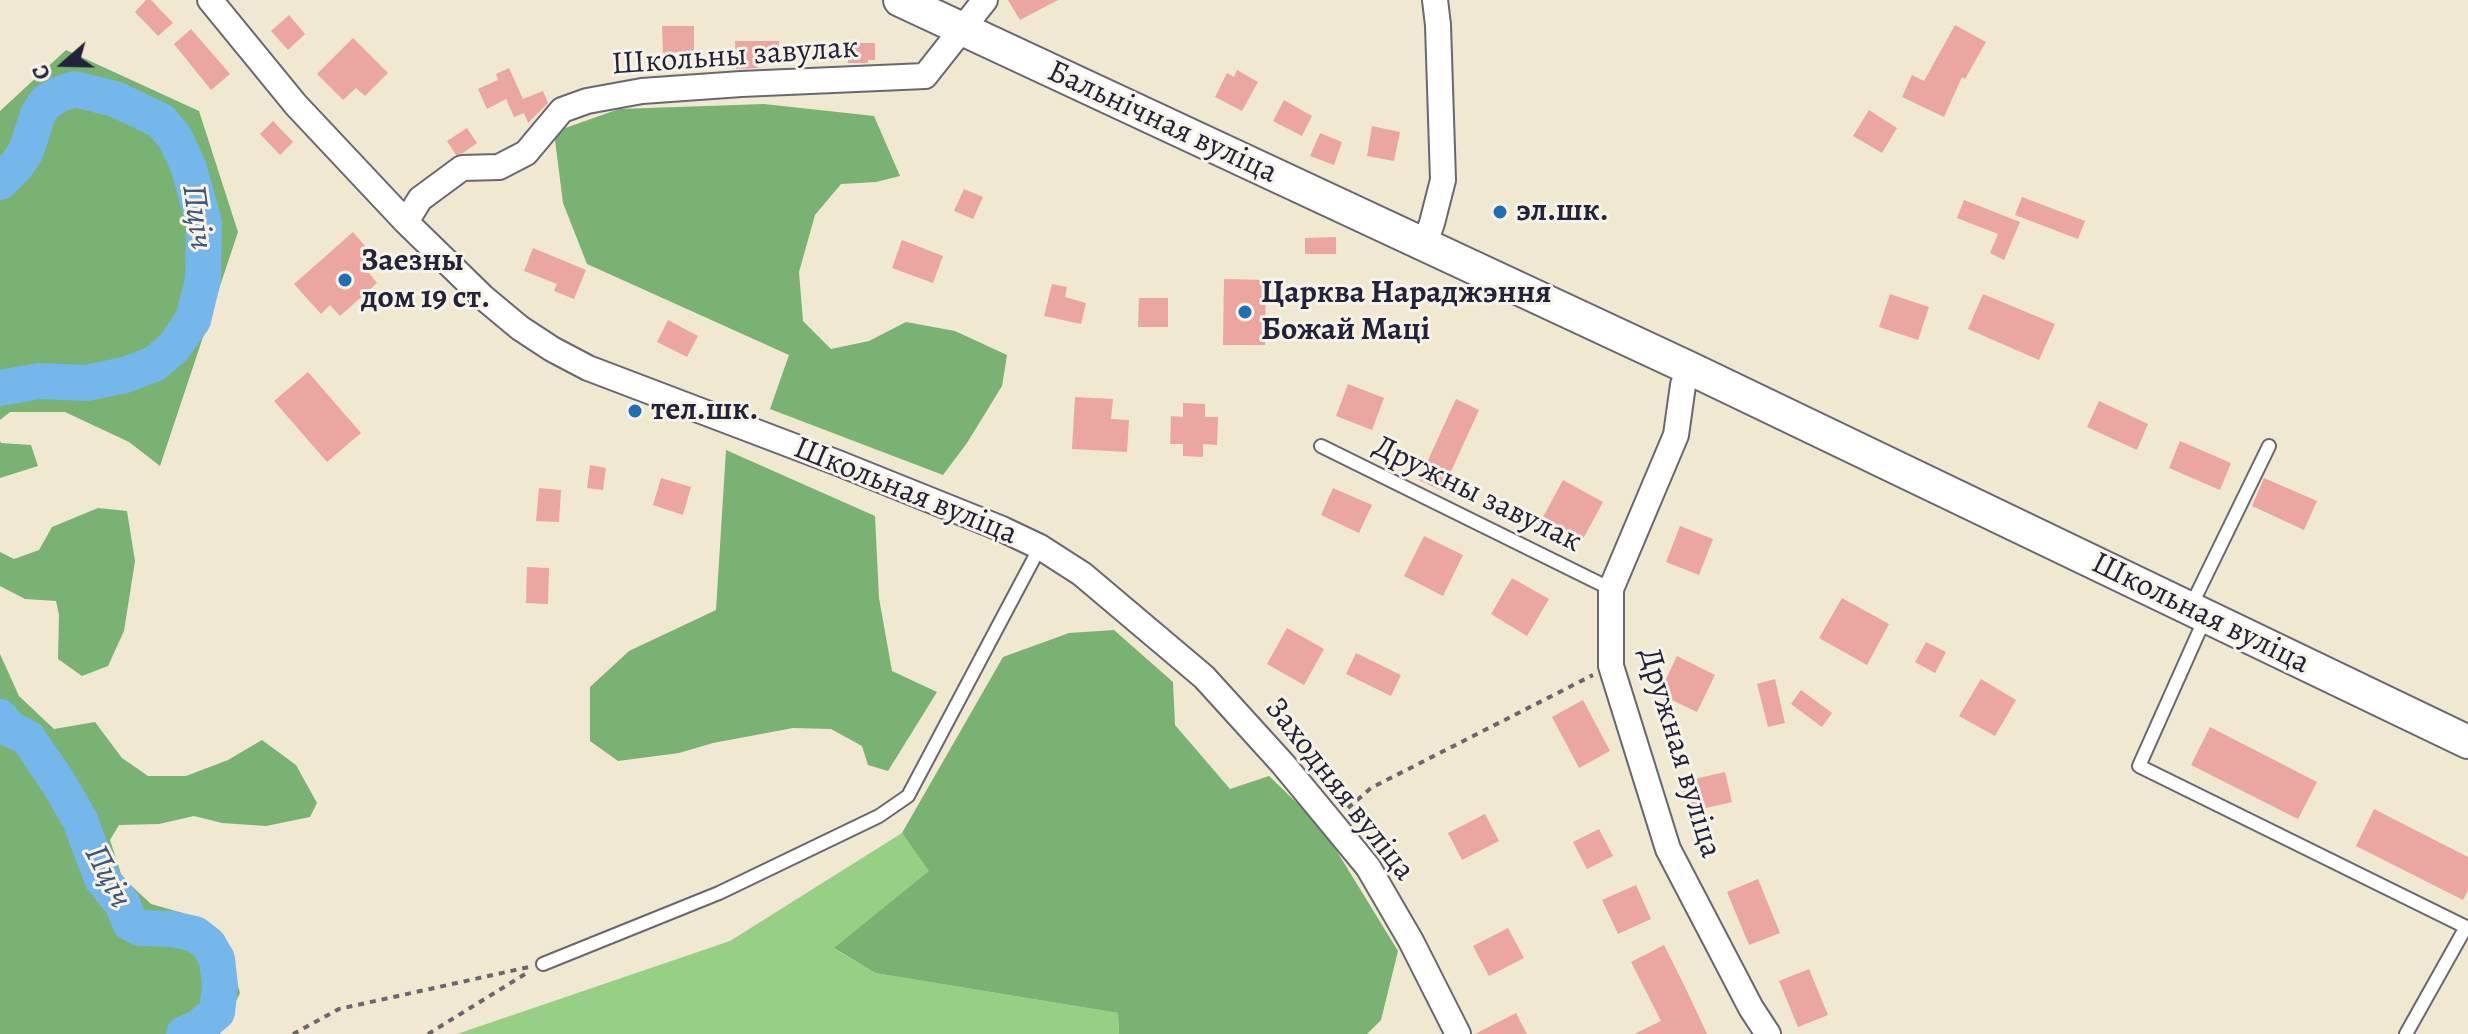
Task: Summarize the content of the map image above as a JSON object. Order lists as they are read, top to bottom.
{
  "streets": {
    "street": [
      "Школьны завулак",
      "Бальнічная вуліца",
      "Школьная вуліца",
      "Дружная вуліца",
      "Заходняя вуліца"
    ],
    "lane": ["Дружны завулак"]
  },
  "crossings": [
    ["Школьны завулак", "Бальнічная вуліца"],
    ["Школьны завулак", "Школьная вуліца"],
    ["Бальнічная вуліца", "Школьная вуліца"],
    ["Бальнічная вуліца", "Дружная вуліца"],
    ["Школьная вуліца", "Заходняя вуліца"],
    ["Дружны завулак", "Дружная вуліца"]
  ],
  "water": ["Пціч"],
  "places": [
    "эл.шк.",
    "Заезны дом 19 ст.",
    "Царква Нараджэння Божай Маці",
    "тел.шк."
  ],
  "north": "left"
}
